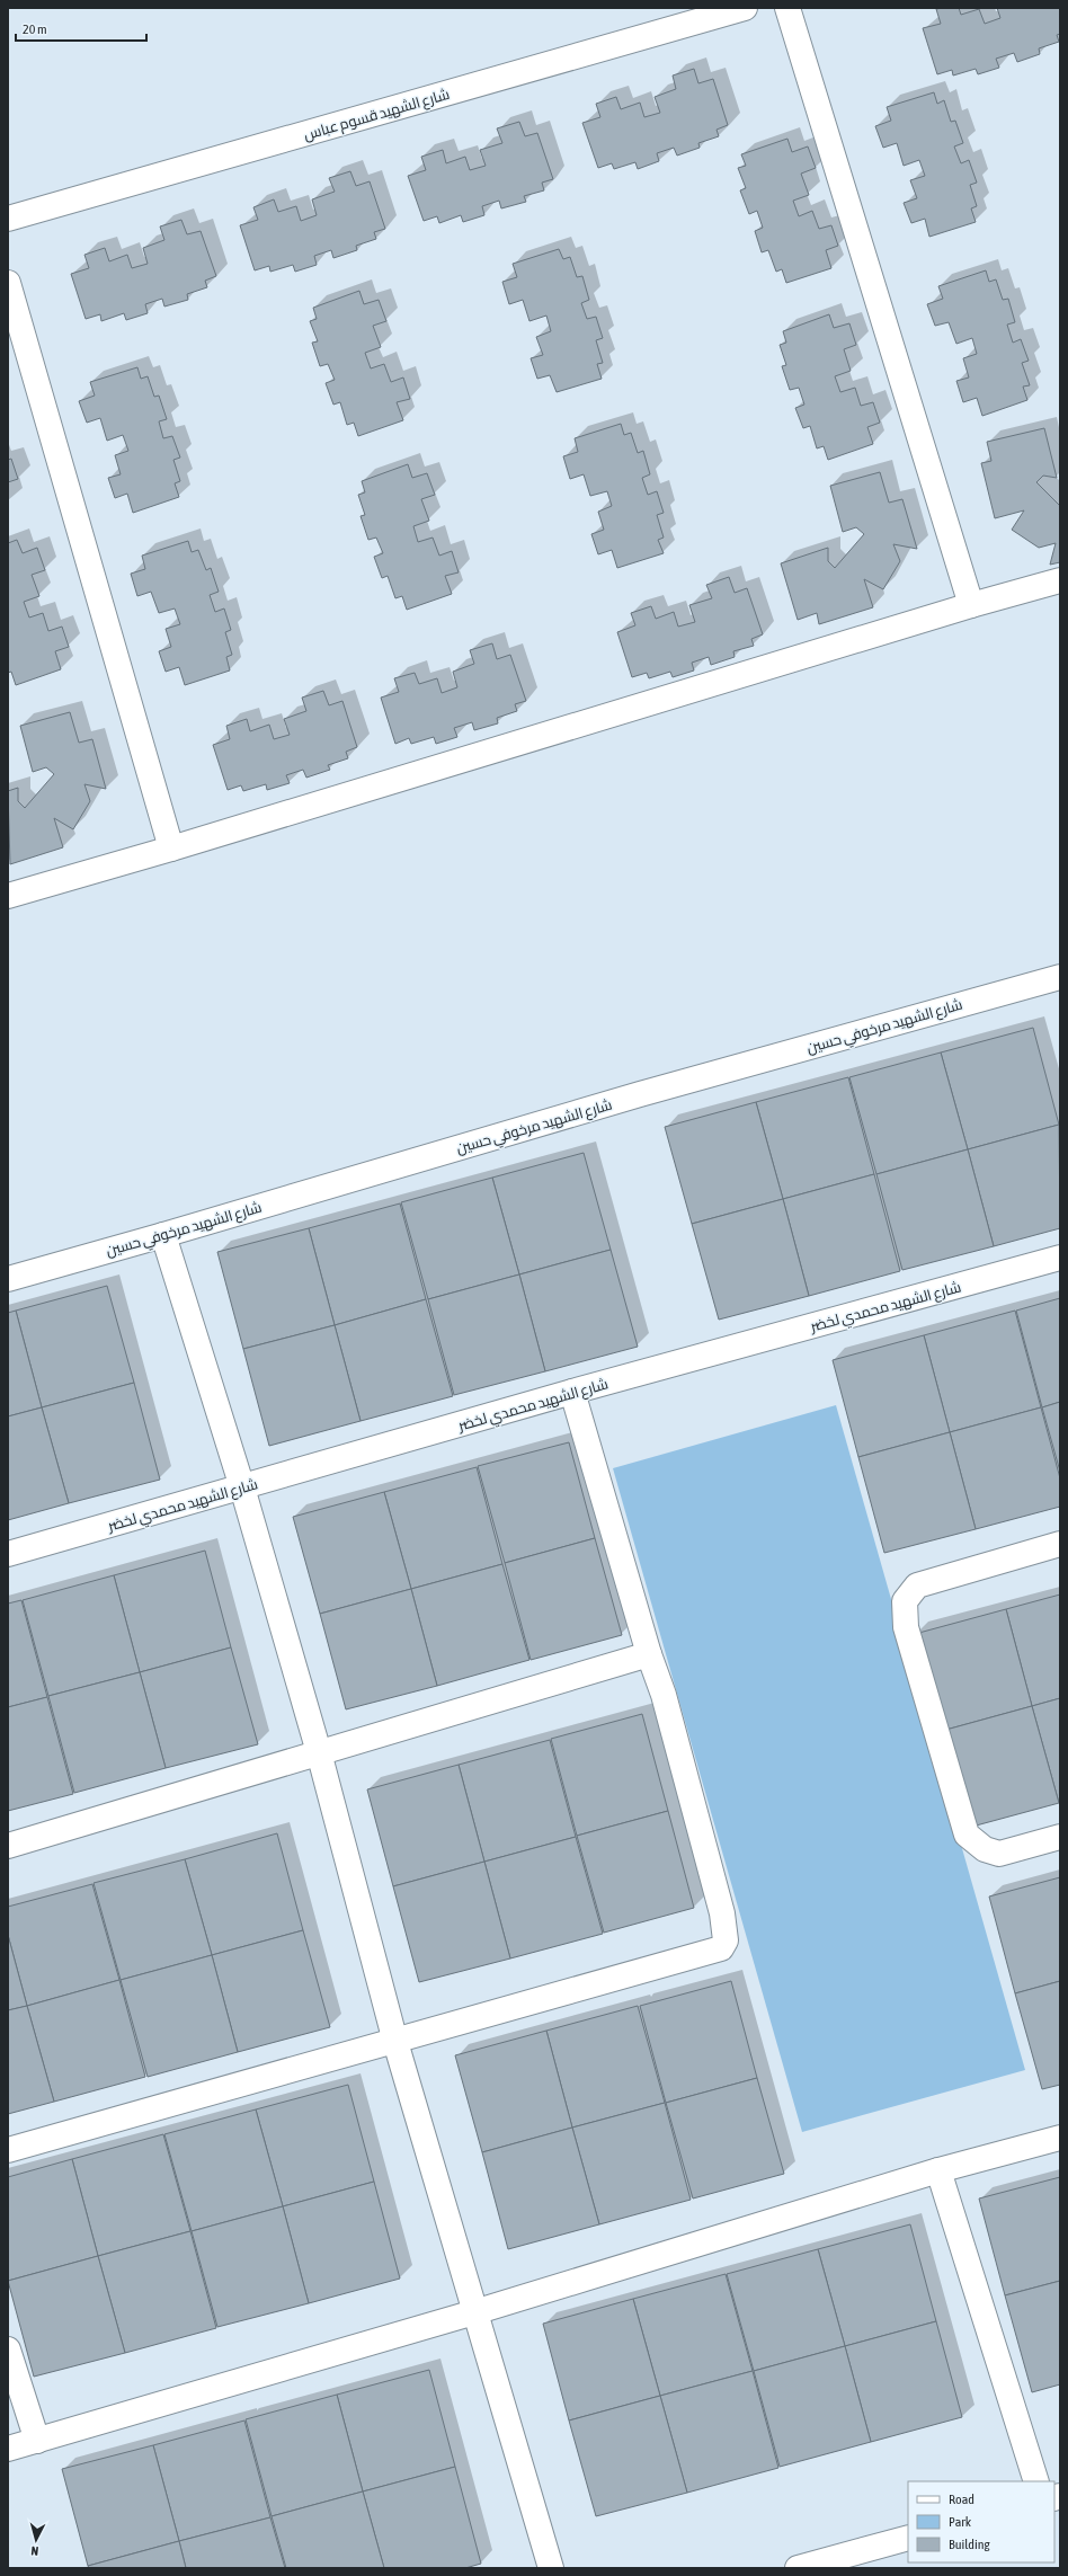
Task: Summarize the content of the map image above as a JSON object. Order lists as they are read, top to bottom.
{
  "streets": {
    "street": ["شارع الشهيد قسوم عباس", "شارع الشهيد مرخوفي حسين", "شارع الشهيد محمدي لخضر"]
  },
  "legend": ["Road", "Park", "Building"],
  "scale_bar": "20 m",
  "north": "bottom"
}
